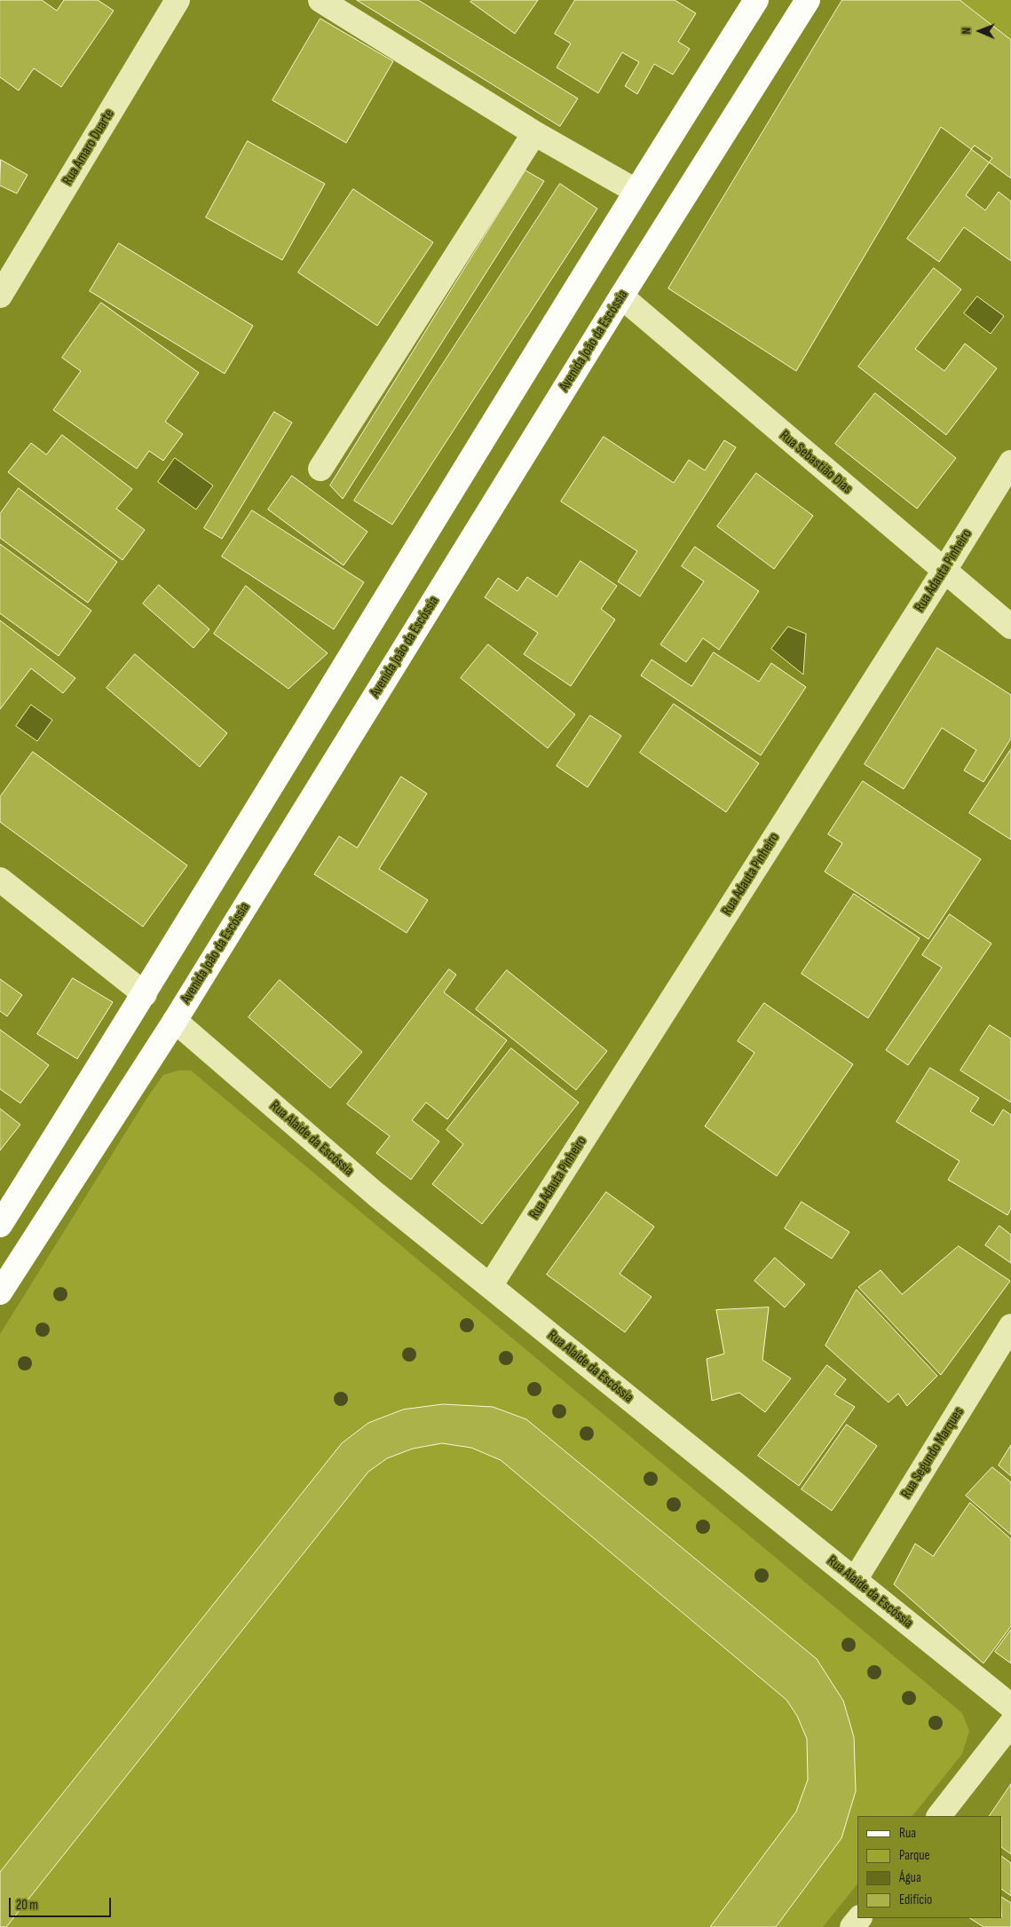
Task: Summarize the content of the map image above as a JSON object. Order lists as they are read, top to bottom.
{
  "streets": {
    "main road": ["Avenida João da Escóssia"],
    "street": [
      "Rua Amaro Duarte",
      "Rua Sebastião Dias",
      "Rua Adauta Pinheiro",
      "Rua Alaide da Escóssia",
      "Rua Segundo Marques"
    ]
  },
  "crossings": [
    ["Avenida João da Escóssia", "Rua Sebastião Dias"],
    ["Avenida João da Escóssia", "Rua Alaide da Escóssia"],
    ["Rua Sebastião Dias", "Rua Adauta Pinheiro"],
    ["Rua Adauta Pinheiro", "Rua Alaide da Escóssia"],
    ["Rua Alaide da Escóssia", "Rua Segundo Marques"]
  ],
  "legend": [
    "Rua",
    "Parque",
    "Água",
    "Edifício"
  ],
  "scale_bar": "20 m",
  "north": "left"
}
